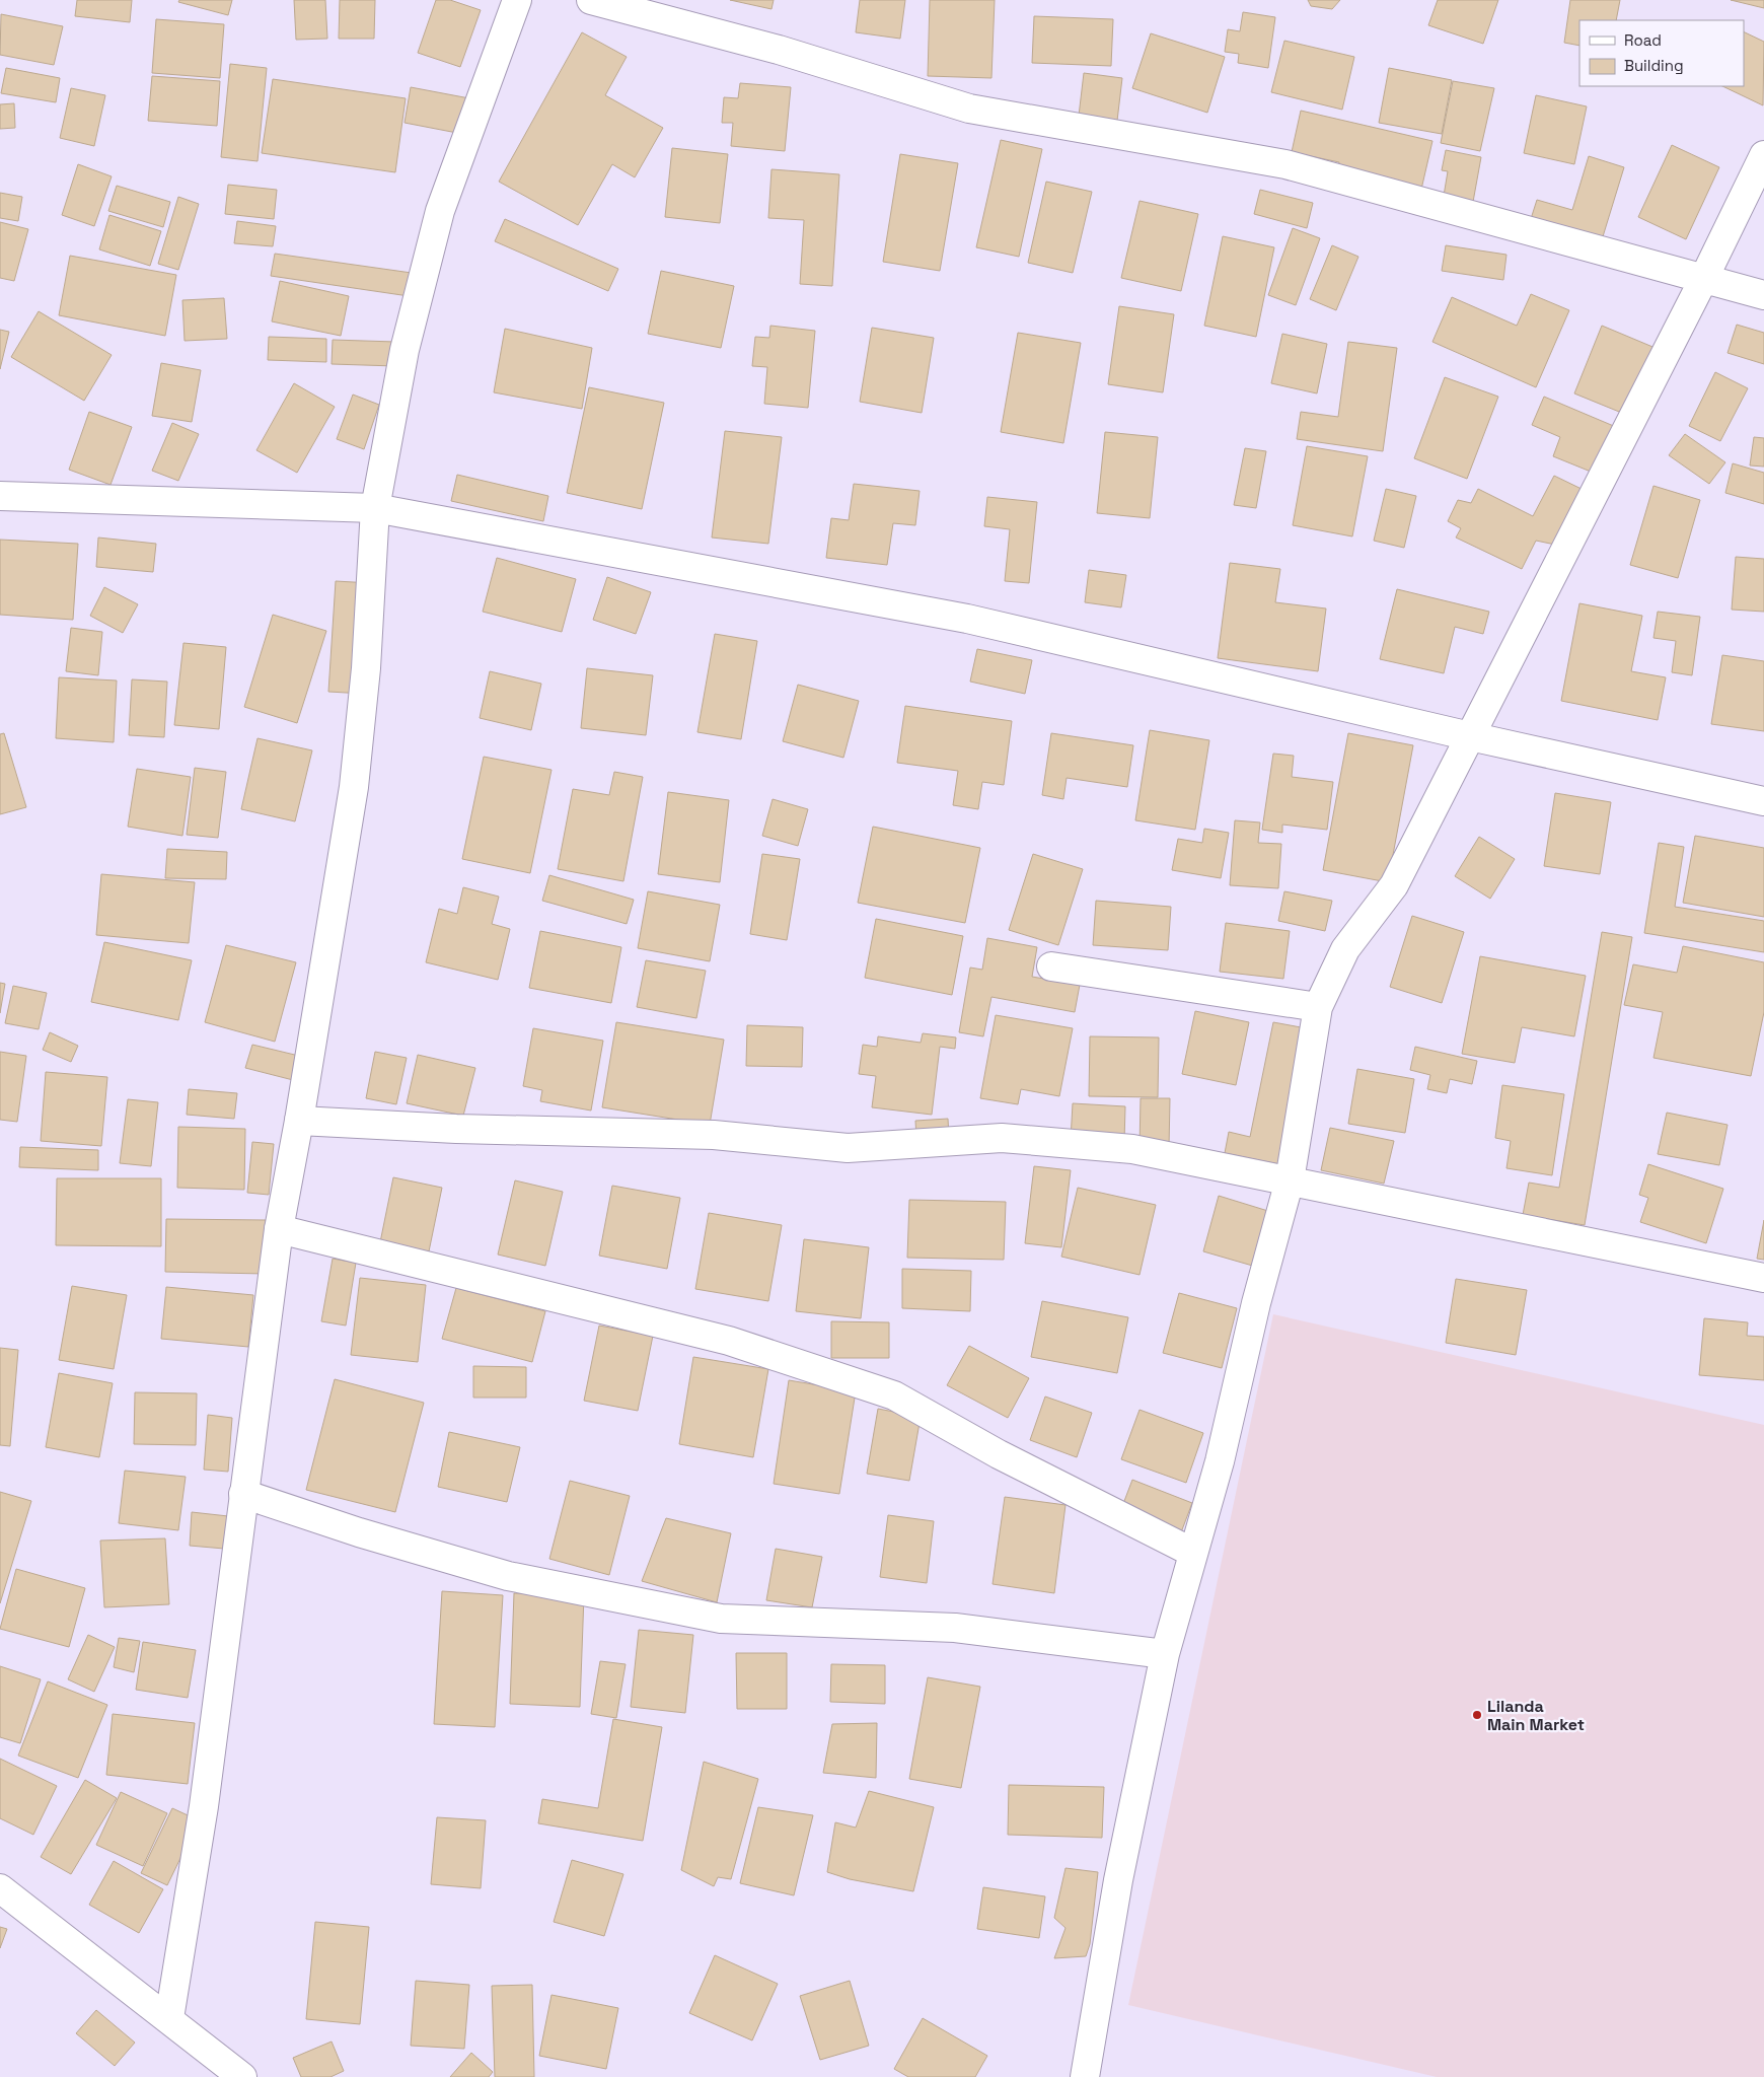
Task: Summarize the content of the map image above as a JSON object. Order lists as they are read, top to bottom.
{
  "places": ["Lilanda Main Market"],
  "legend": ["Road", "Building"]
}
